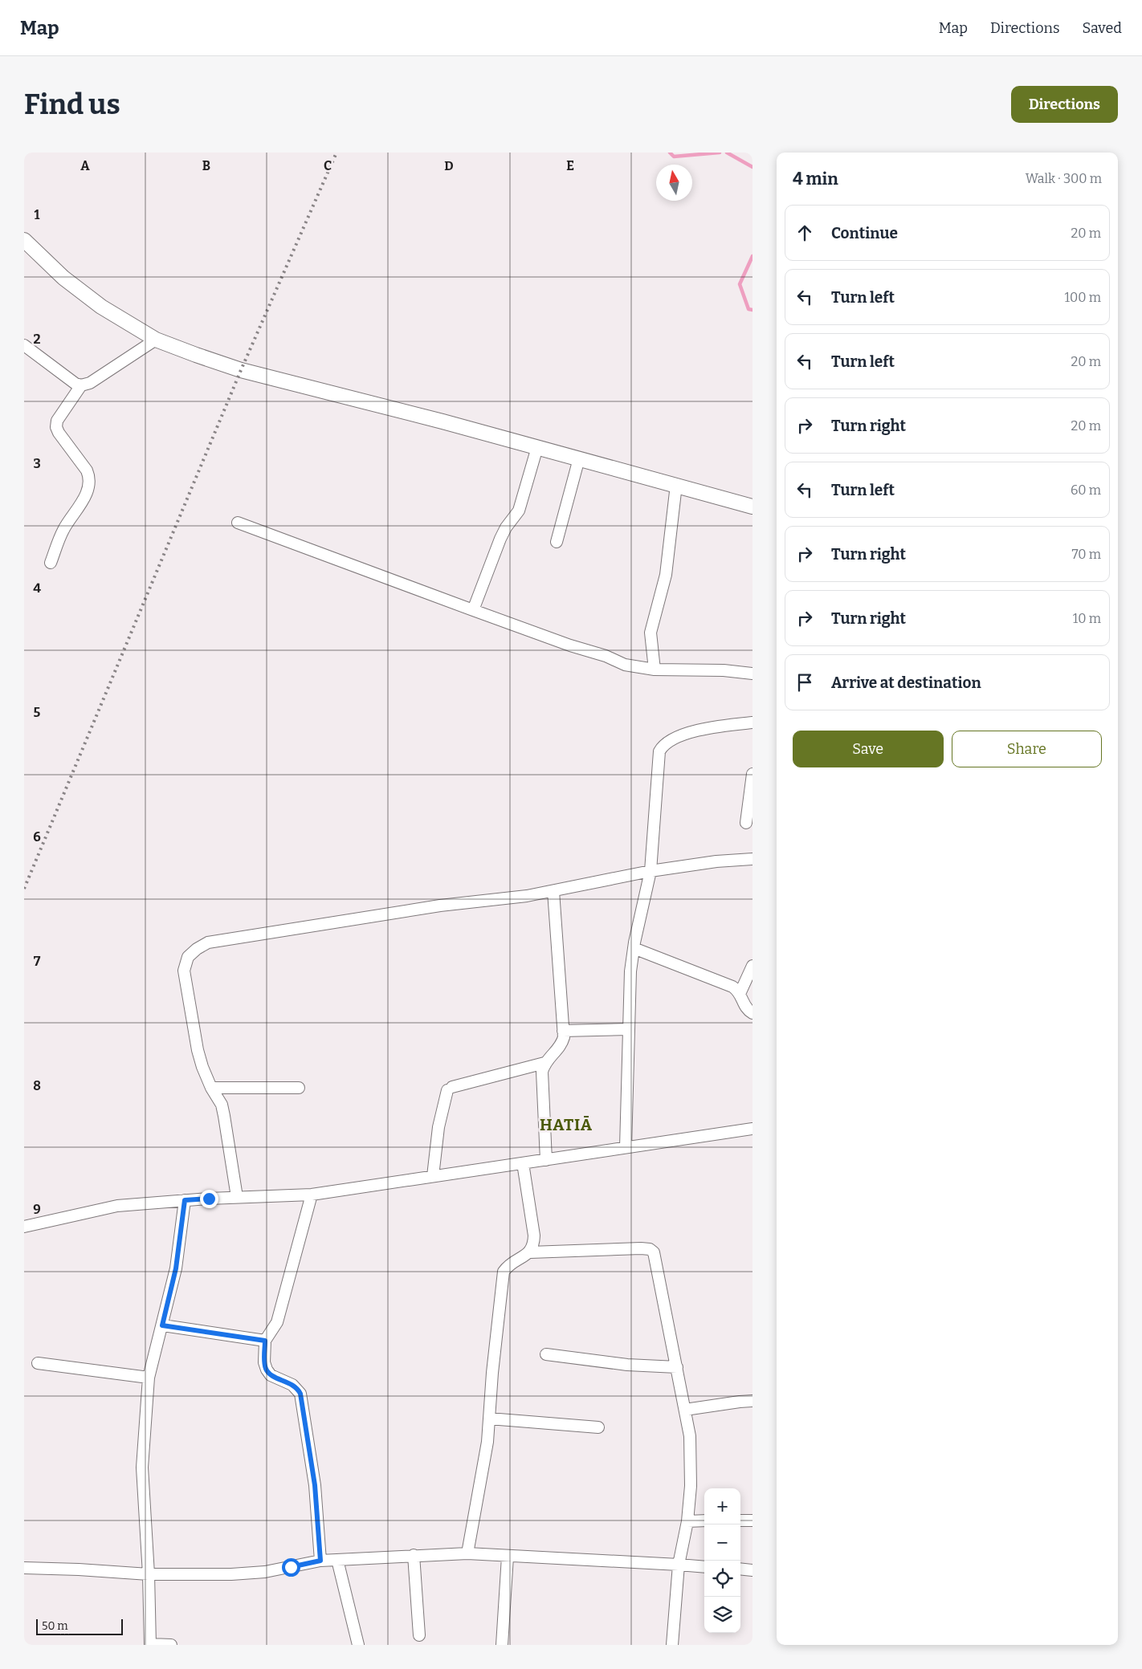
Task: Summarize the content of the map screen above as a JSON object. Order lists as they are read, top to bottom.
{
  "districts": ["HATIĀ"],
  "scale_bar": "50 m",
  "north": "top",
  "page": {
    "header": "Map",
    "nav": ["Map", "Directions", "Saved"],
    "buttons": [
      "Directions",
      ["Save", "Share"]
    ],
    "title": "Find us",
    "heading": ["4 min", "Walk · 300 m"],
    "list": [
      ["Continue", "20 m"],
      ["Turn left", "100 m"],
      ["Turn left", "20 m"],
      ["Turn right", "20 m"],
      ["Turn left", "60 m"],
      ["Turn right", "70 m"],
      ["Turn right", "10 m"],
      "Arrive at destination"
    ],
    "map_buttons": ["+", "−"],
    "scale": "50 m"
  },
  "grid": {
    "columns": [
      "A",
      "B",
      "C",
      "D",
      "E"
    ],
    "rows": [
      "1",
      "2",
      "3",
      "4",
      "5",
      "6",
      "7",
      "8",
      "9"
    ]
  }
}
